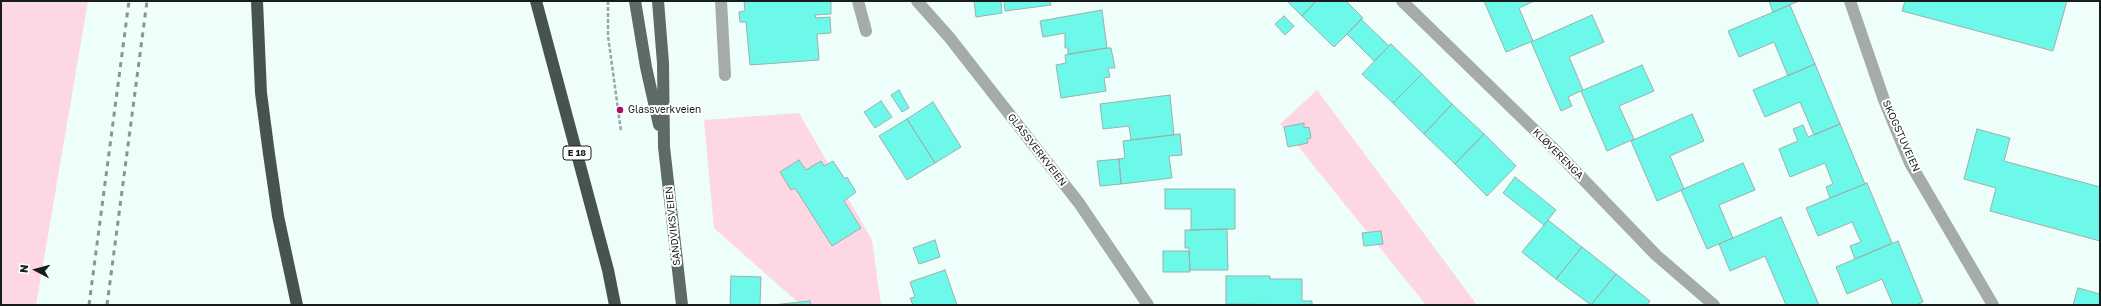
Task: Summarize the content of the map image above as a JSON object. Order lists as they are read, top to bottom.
{
  "streets": {
    "highway": ["E 18"],
    "main road": ["SANDVIKSVEIEN"],
    "street": ["SKOGSTUVEIEN", "GLASSVERKVEIEN", "KLØVERENGA"]
  },
  "places": ["Glassverkveien"],
  "north": "left"
}
